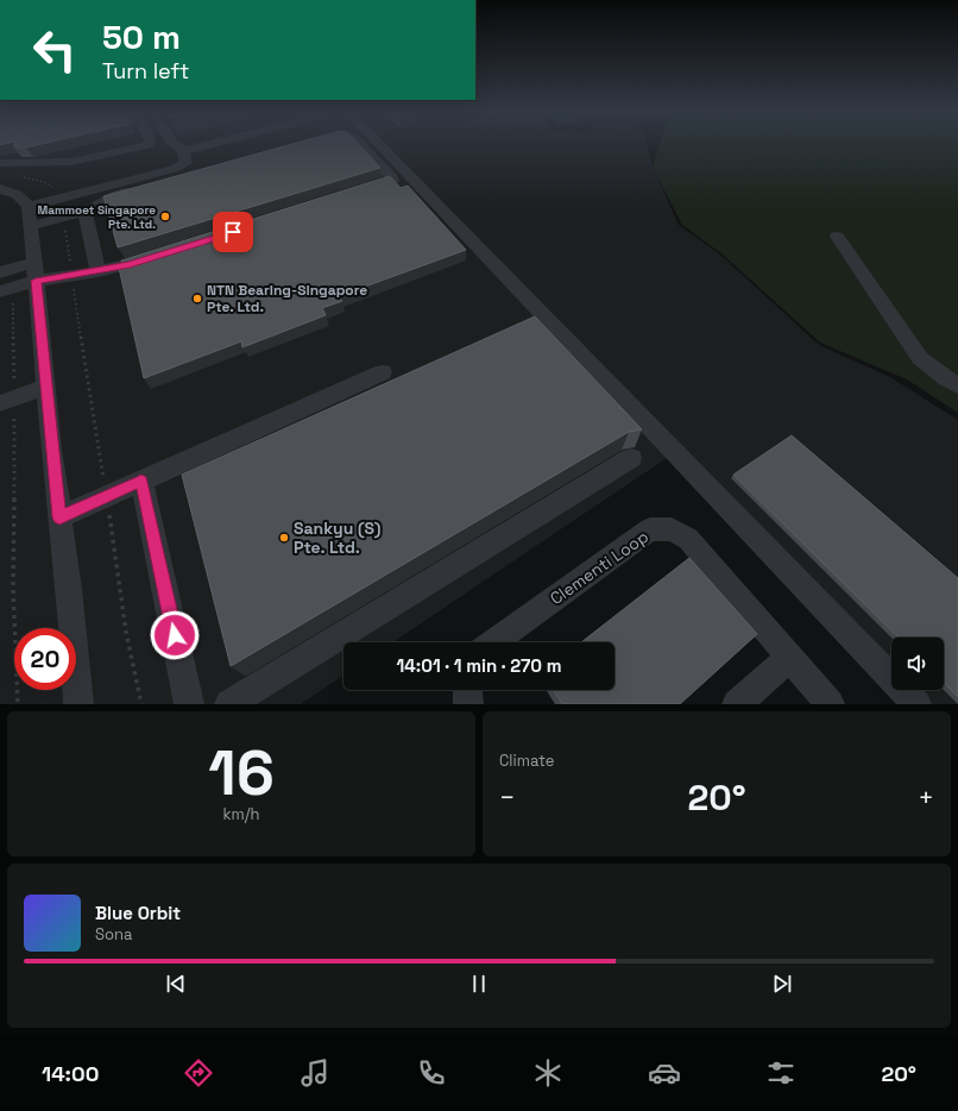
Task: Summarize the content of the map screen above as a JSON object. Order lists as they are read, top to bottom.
{
  "streets": {
    "street": ["Clementi Loop"]
  },
  "places": ["Mammoet Singapore Pte. Ltd.", "NTN Bearing-Singapore Pte. Ltd.", "Sankyu (S) Pte. Ltd."],
  "page": {
    "turn": ["50 m", "Turn left"],
    "limit": "20",
    "trip": "14:01 · 1 min · 270 m",
    "tile": [
      ["16", "km/h"],
      "Climate"
    ],
    "heat": ["−", "20°", "+"],
    "song": ["Blue Orbit", "Sona"],
    "tabs": ["14:00", "20°"]
  }
}
